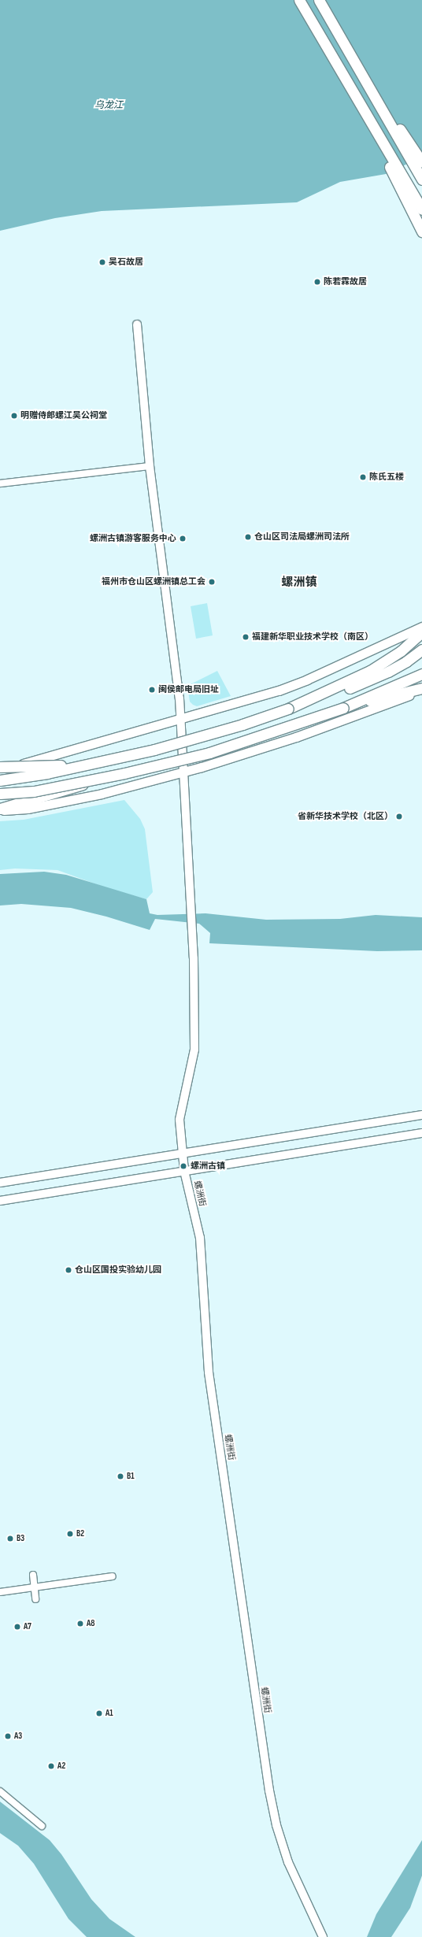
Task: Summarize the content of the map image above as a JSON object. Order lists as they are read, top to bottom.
{
  "streets": {
    "street": ["螺洲街"]
  },
  "districts": ["螺洲镇"],
  "water": ["乌龙江"],
  "places": [
    "吴石故居",
    "陈若霖故居",
    "明赠侍郎螺江吴公祠堂",
    "陈氏五楼",
    "仓山区司法局螺洲司法所",
    "螺洲古镇游客服务中心",
    "福州市仓山区螺洲镇总工会",
    "福建新华职业技术学校（南区）",
    "闽侯邮电局旧址",
    "省新华技术学校（北区）",
    "螺洲古镇",
    "仓山区国投实验幼儿园",
    "B1",
    "B2",
    "B3",
    "A8",
    "A7",
    "A1",
    "A3",
    "A2"
  ]
}
